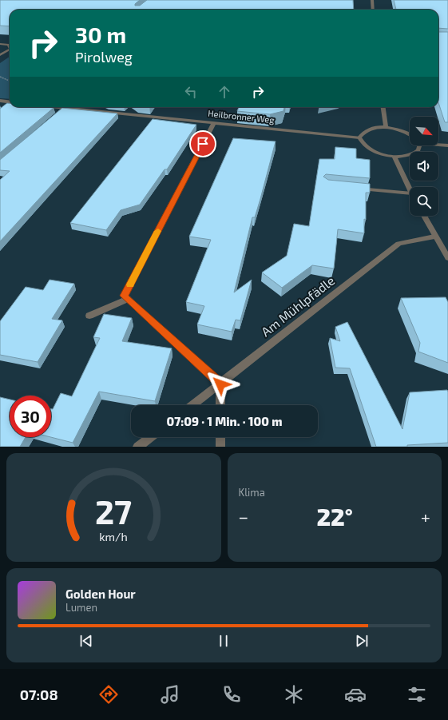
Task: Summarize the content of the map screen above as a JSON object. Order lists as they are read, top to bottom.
{
  "streets": {
    "street": ["Heilbronner Weg", "Am Mühlpfädle"]
  },
  "north": "bottom right",
  "page": {
    "turn": ["30 m", "Pirolweg"],
    "limit": "30",
    "trip": "07:09 · 1 Min. · 100 m",
    "tile": "Klima",
    "heat": ["−", "22°", "+"],
    "song": ["Golden Hour", "Lumen"],
    "tabs": "07:08",
    "gauge": ["27", "km/h"]
  }
}
